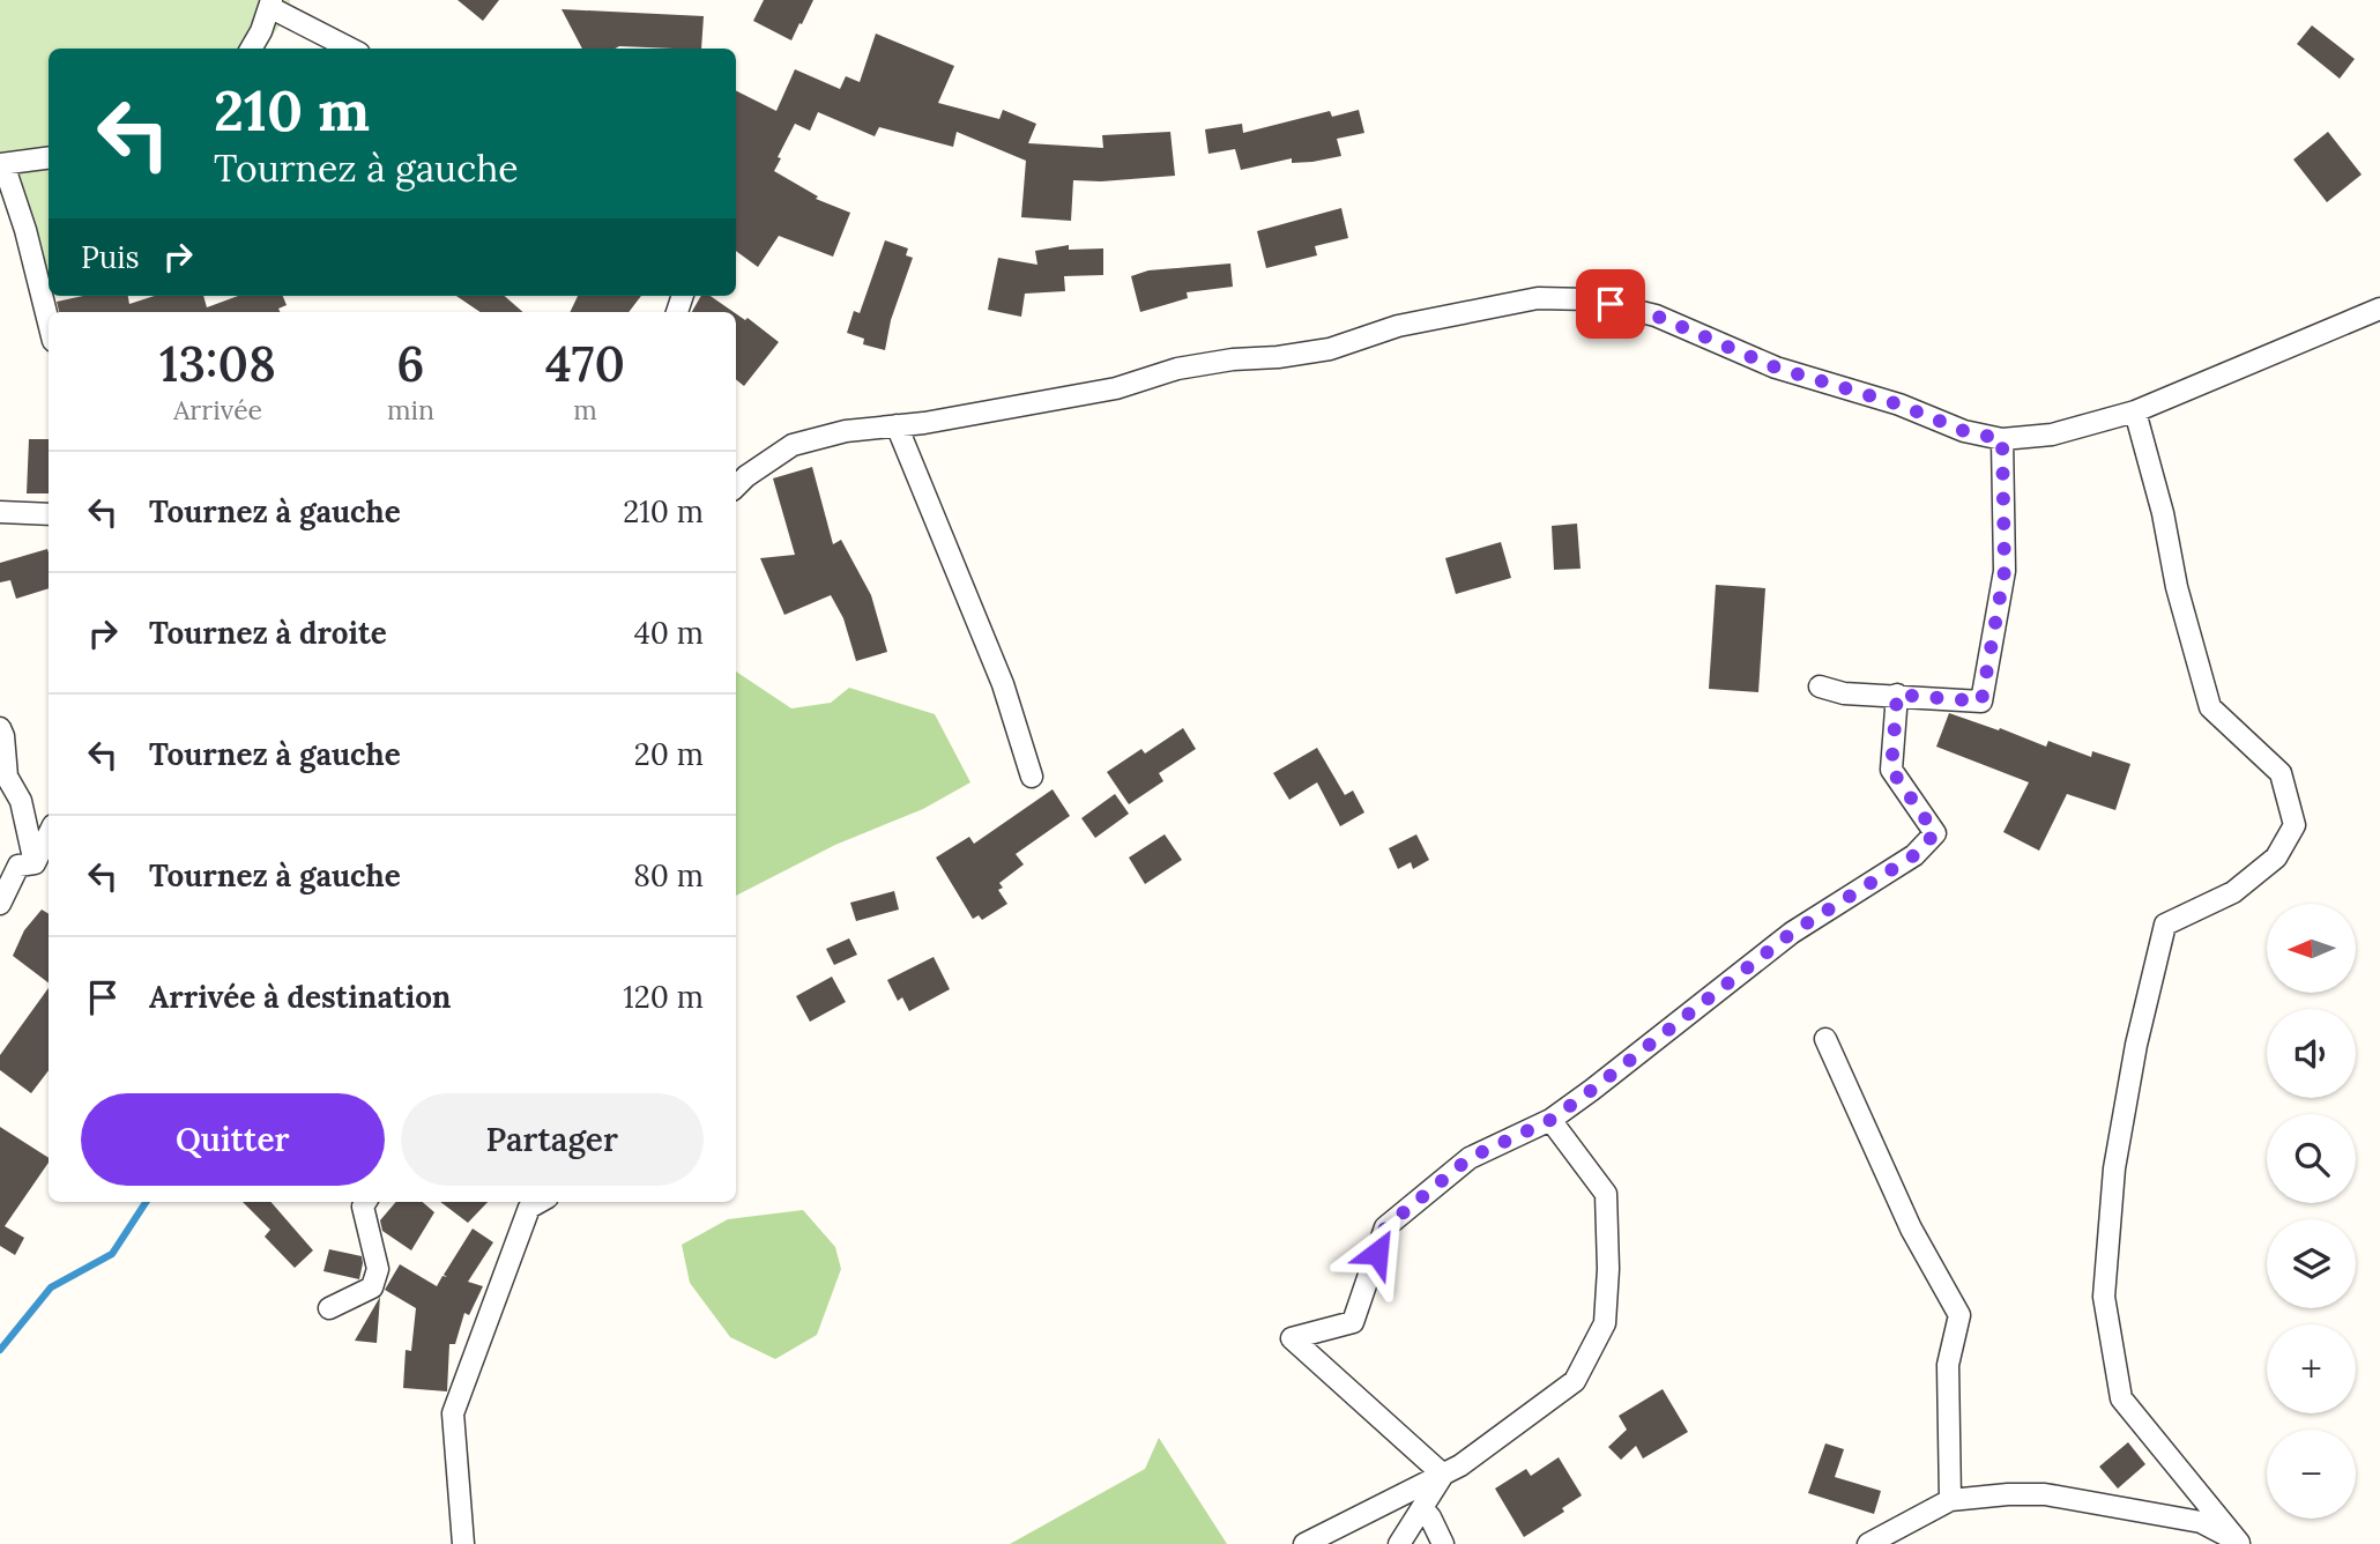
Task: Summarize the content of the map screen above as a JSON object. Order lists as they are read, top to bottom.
{
  "north": "left",
  "page": {
    "turn": ["210 m", "Tournez à gauche"],
    "then": "Puis",
    "eta": [
      "13:08",
      "Arrivée",
      "6",
      "min",
      "470",
      "m"
    ],
    "list": [
      {
        "name": "Tournez à gauche",
        "value": "210 m"
      },
      {
        "name": "Tournez à droite",
        "value": "40 m"
      },
      {
        "name": "Tournez à gauche",
        "value": "20 m"
      },
      {
        "name": "Tournez à gauche",
        "value": "80 m"
      },
      {
        "name": "Arrivée à destination",
        "value": "120 m"
      }
    ],
    "map_buttons": ["+", "−"],
    "buttons": ["Quitter", "Partager"]
  }
}
